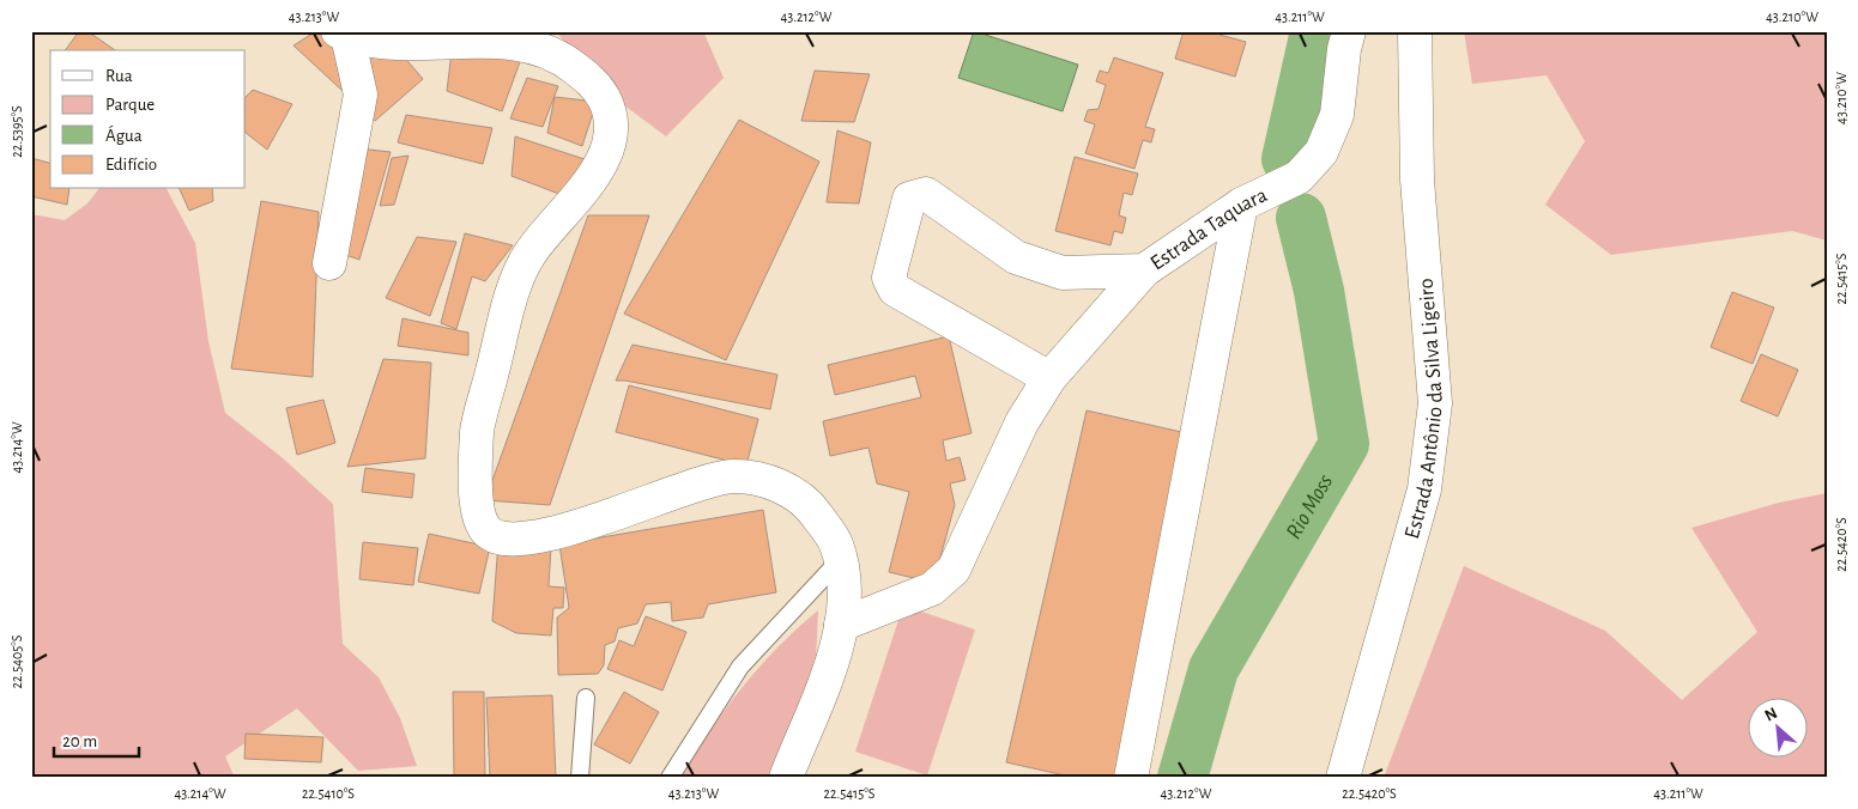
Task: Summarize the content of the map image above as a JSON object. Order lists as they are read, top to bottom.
{
  "streets": {
    "street": ["Estrada Taquara", "Estrada Antônio da Silva Ligeiro"]
  },
  "water": ["Rio Moss"],
  "legend": [
    "Rua",
    "Parque",
    "Água",
    "Edifício"
  ],
  "scale_bar": "20 m",
  "north": "top left",
  "coordinates": [
    "43.213°W",
    "43.212°W",
    "43.211°W",
    "43.210°W",
    "22.5395°S",
    "22.5415°S",
    "43.214°W",
    "22.5420°S",
    "22.5405°S",
    "22.5410°S"
  ]
}
